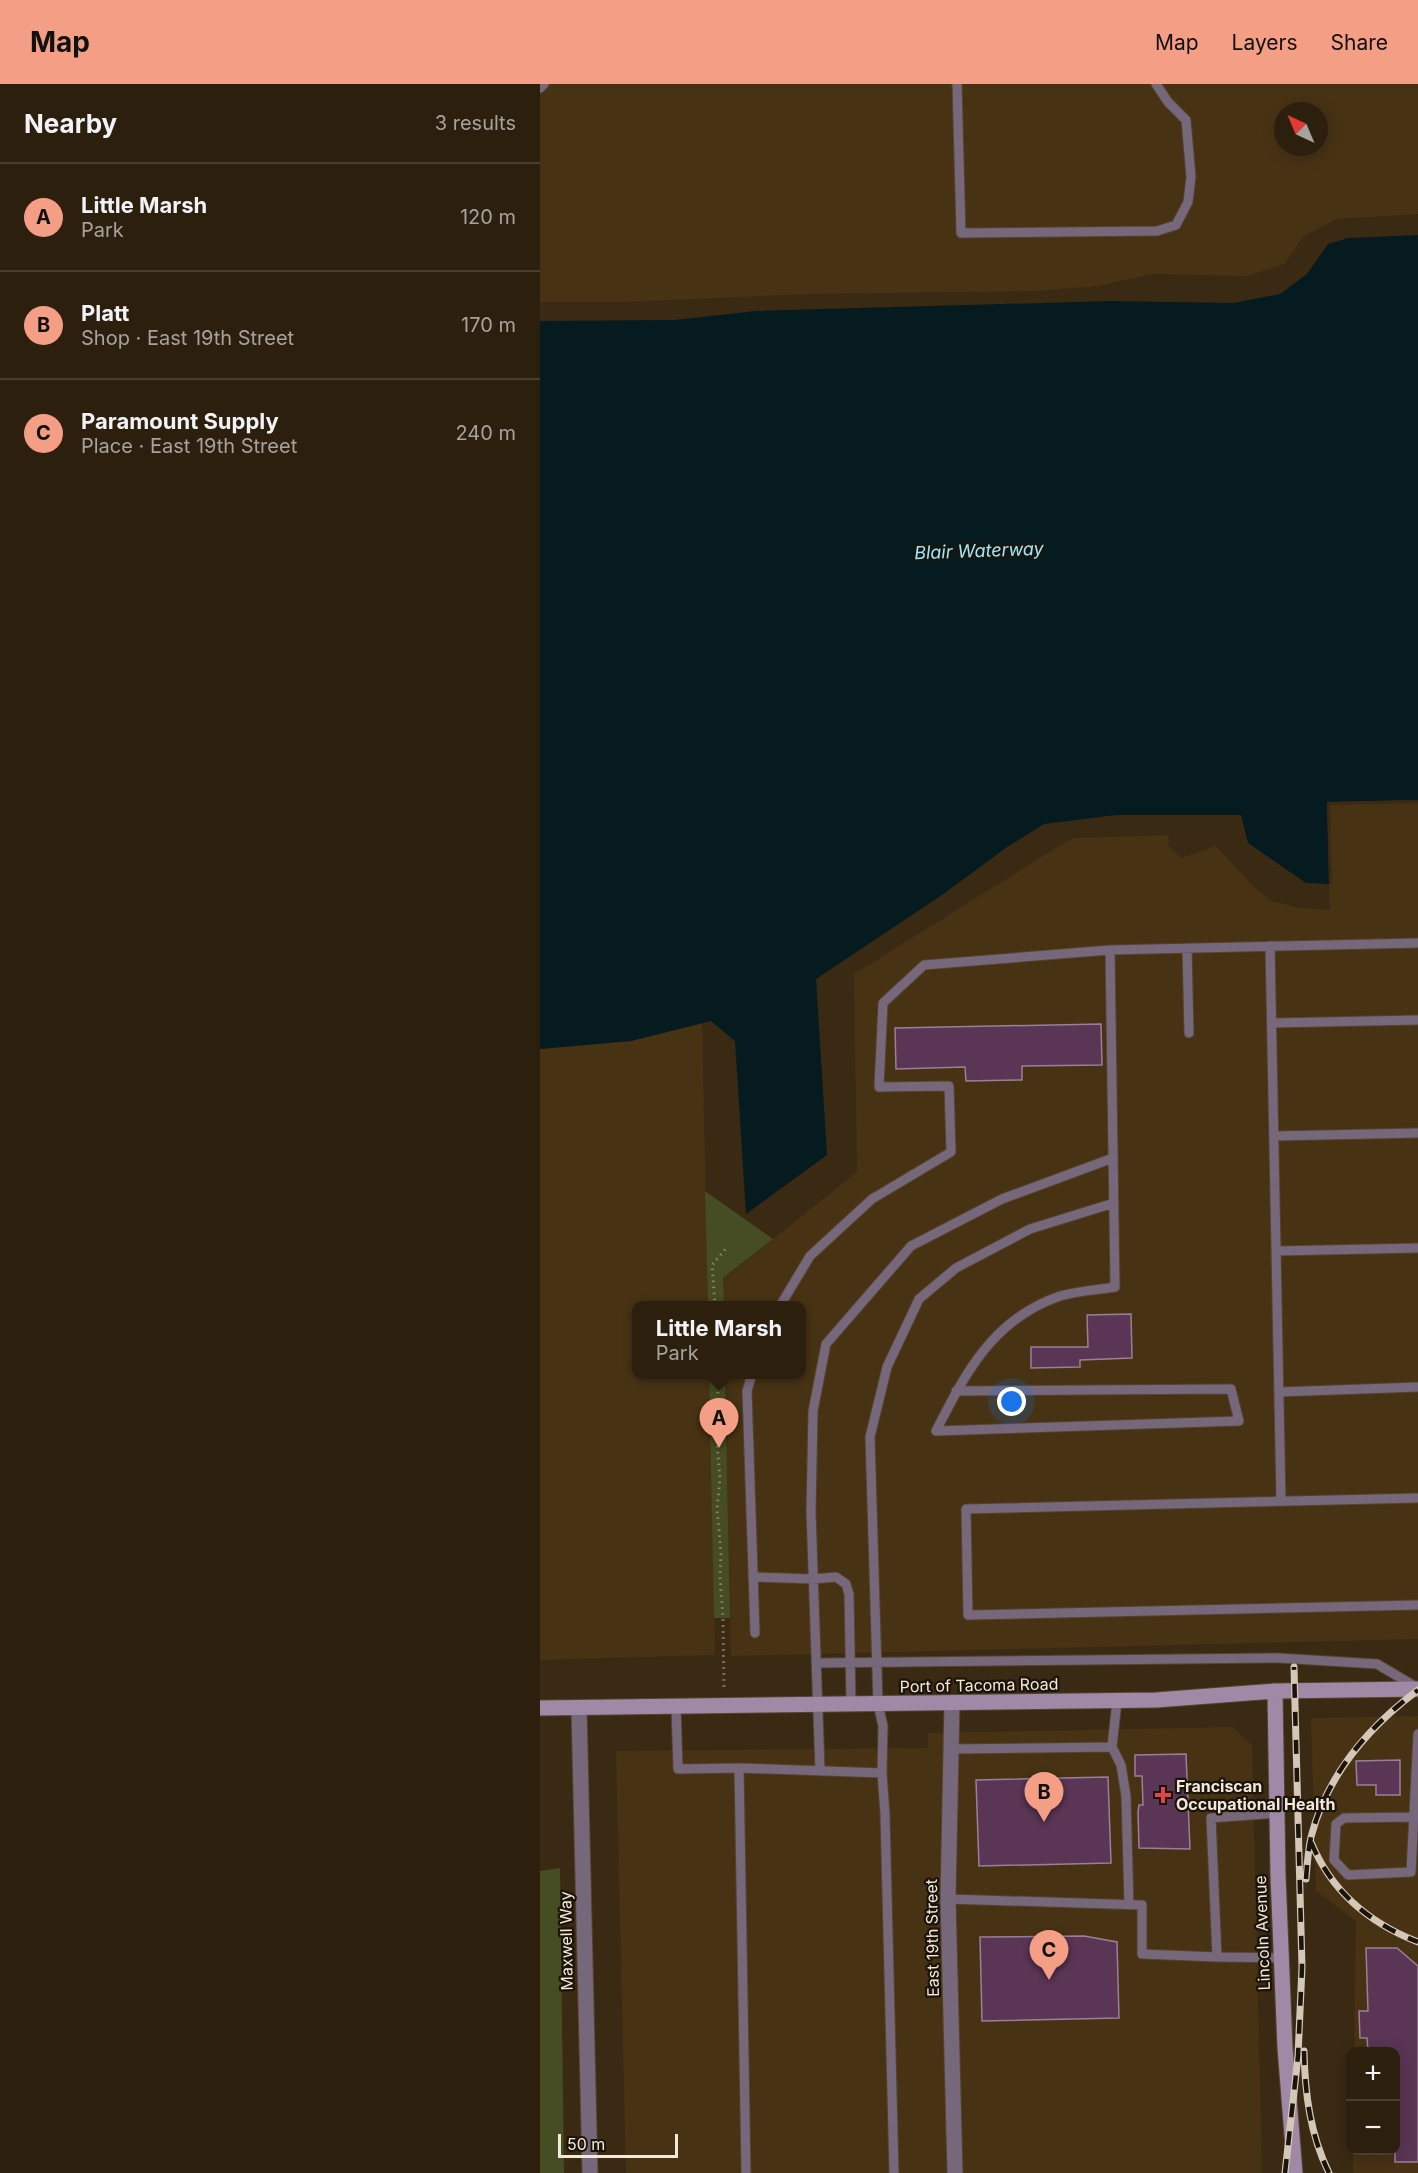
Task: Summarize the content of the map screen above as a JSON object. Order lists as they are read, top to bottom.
{
  "streets": {
    "main road": ["Port of Tacoma Road", "Lincoln Avenue"],
    "street": ["East 19th Street", "Maxwell Way"]
  },
  "crossings": [
    ["Port of Tacoma Road", "Lincoln Avenue"],
    ["Port of Tacoma Road", "East 19th Street"],
    ["Port of Tacoma Road", "Maxwell Way"]
  ],
  "water": ["Blair Waterway"],
  "places": {
    "health": ["Franciscan Occupational Health"]
  },
  "scale_bar": "50 m",
  "north": "top left",
  "page": {
    "header": "Map",
    "nav": ["Map", "Layers", "Share"],
    "heading": ["Nearby", "3 results"],
    "list": [
      {
        "mark": "A",
        "name": "Little Marsh",
        "note": "Park",
        "value": "120 m"
      },
      {
        "mark": "B",
        "name": "Platt",
        "note": "Shop · East 19th Street",
        "value": "170 m"
      },
      {
        "mark": "C",
        "name": "Paramount Supply",
        "note": "Place · East 19th Street",
        "value": "240 m"
      }
    ],
    "popup": ["Little Marsh", "Park"],
    "pins": ["A", "B", "C"],
    "map_buttons": ["+", "−"],
    "scale": "50 m"
  }
}
